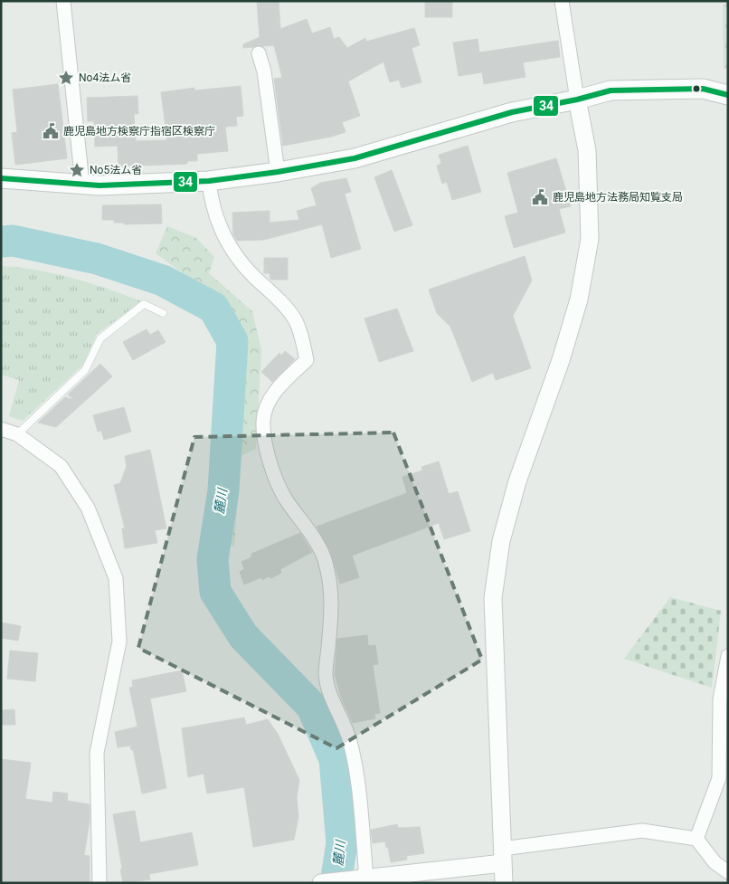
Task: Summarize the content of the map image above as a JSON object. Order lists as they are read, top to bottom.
{
  "water": ["麓川"],
  "places": {
    "place": ["No4法ム省", "No5法ム省"],
    "public building": ["鹿児島地方検察庁指宿区検察庁", "鹿児島地方法務局知覧支局"]
  },
  "lines": ["transit line 34"]
}
